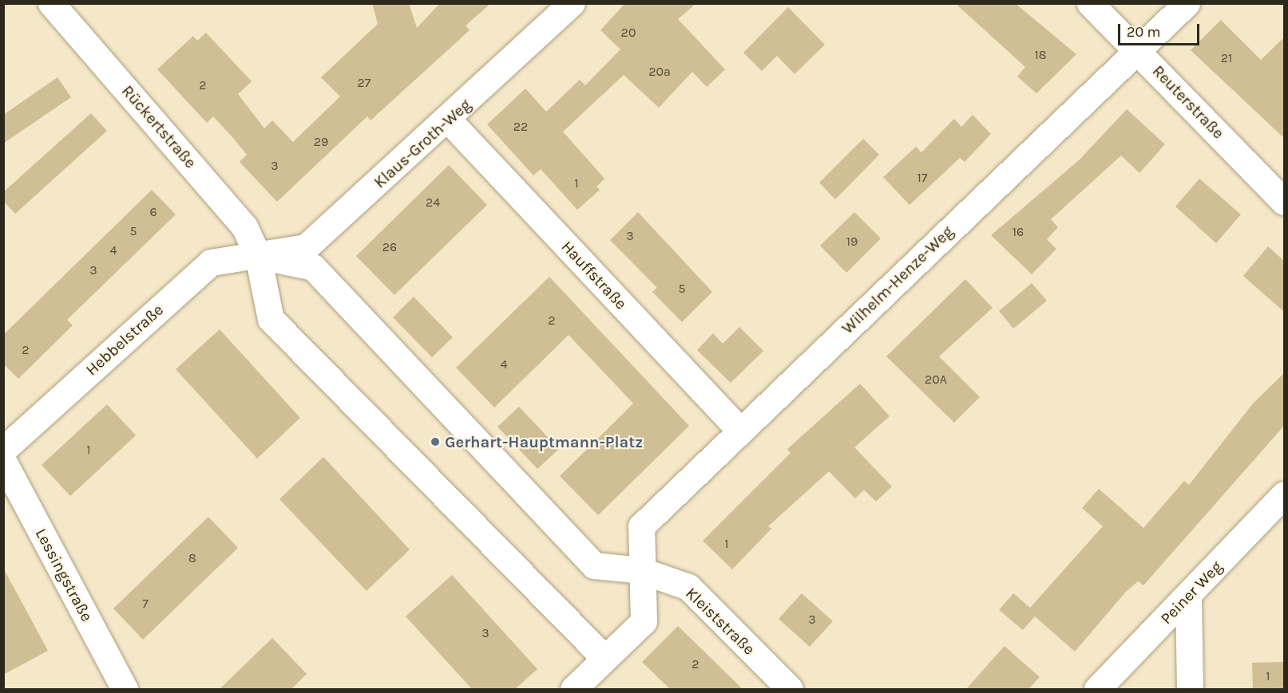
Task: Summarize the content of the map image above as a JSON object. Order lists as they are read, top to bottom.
{
  "streets": {
    "street": [
      "Reuterstraße",
      "Rückertstraße",
      "Klaus-Groth-Weg",
      "Hauffstraße",
      "Wilhelm-Henze-Weg",
      "Hebbelstraße",
      "Lessingstraße",
      "Peiner Weg",
      "Kleiststraße"
    ]
  },
  "crossings": [
    ["Reuterstraße", "Wilhelm-Henze-Weg"],
    ["Rückertstraße", "Klaus-Groth-Weg"],
    ["Rückertstraße", "Hebbelstraße"],
    ["Klaus-Groth-Weg", "Hauffstraße"],
    ["Klaus-Groth-Weg", "Hebbelstraße"],
    ["Hauffstraße", "Wilhelm-Henze-Weg"],
    ["Wilhelm-Henze-Weg", "Kleiststraße"]
  ],
  "places": ["Gerhart-Hauptmann-Platz"],
  "house_numbers": [
    "20",
    "18",
    "21",
    "20a",
    "27",
    "2",
    "22",
    "29",
    "3",
    "17",
    "1",
    "24",
    "6",
    "5",
    "16",
    "3",
    "19",
    "26",
    "4",
    "3",
    "5",
    "2",
    "2",
    "4",
    "20A",
    "1",
    "1",
    "8",
    "7",
    "3",
    "3",
    "2",
    "1"
  ],
  "scale_bar": "20 m"
}
